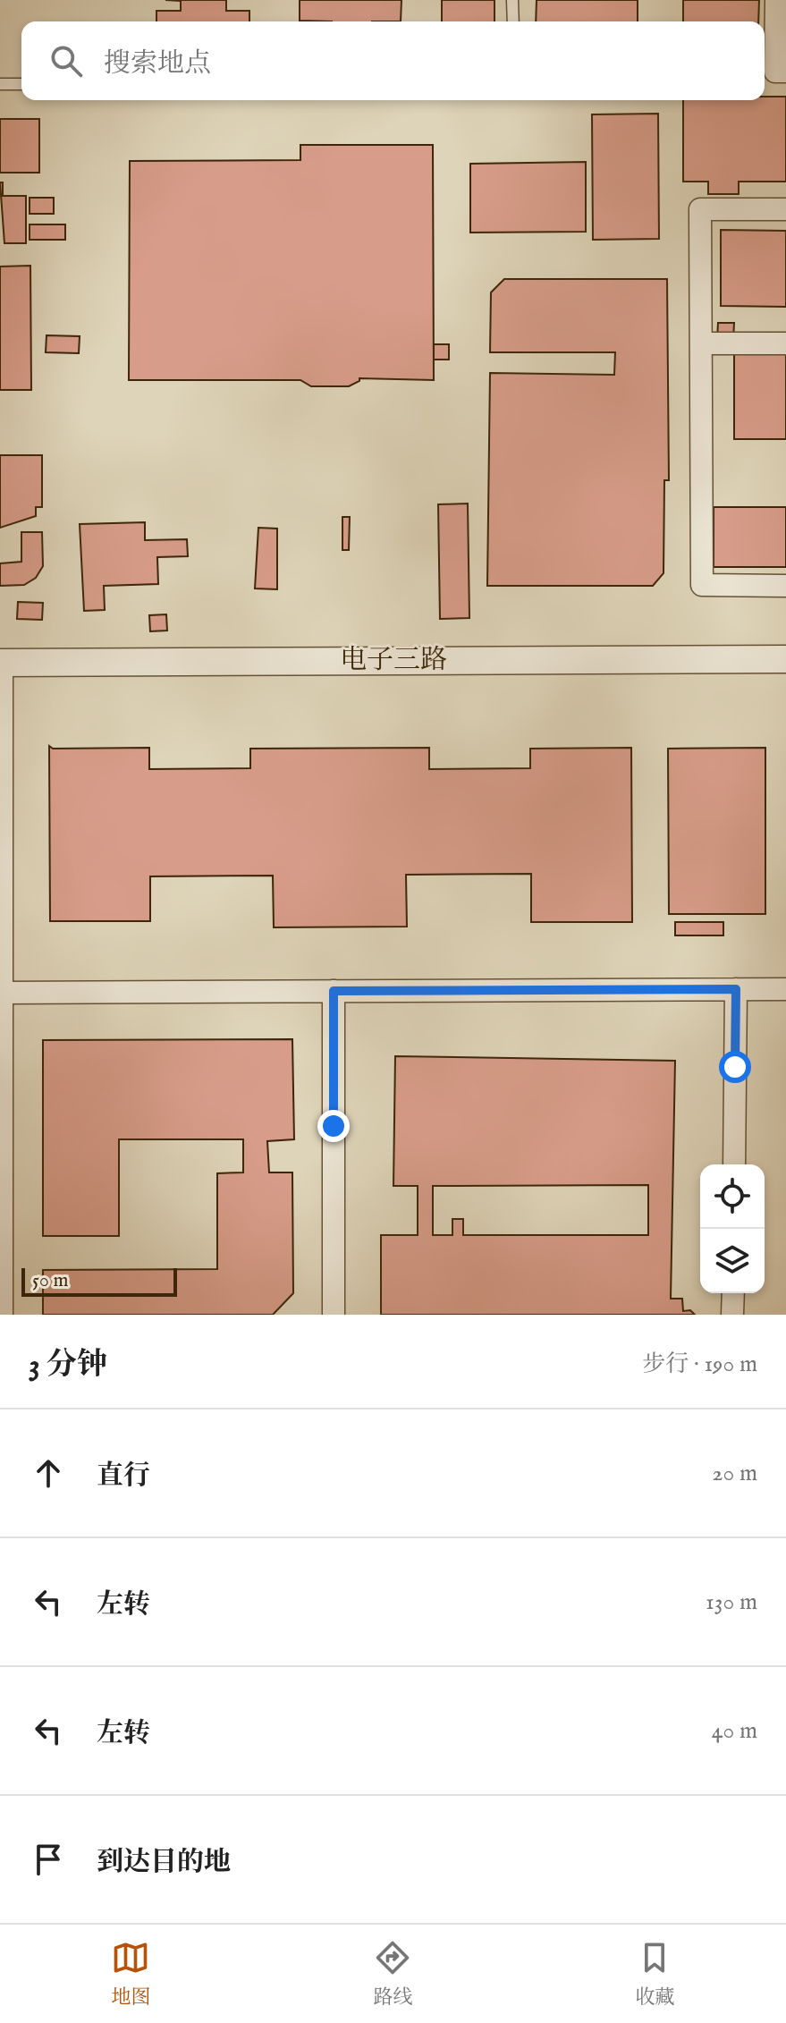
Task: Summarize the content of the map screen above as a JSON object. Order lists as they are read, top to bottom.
{
  "streets": {
    "street": ["电子三路"]
  },
  "scale_bar": "50 m",
  "page": {
    "search": "搜索地点",
    "scale": "50 m",
    "heading": ["3 分钟", "步行 · 190 m"],
    "list": [
      ["直行", "20 m"],
      ["左转", "130 m"],
      ["左转", "40 m"],
      "到达目的地"
    ],
    "nav": ["地图", "路线", "收藏"]
  }
}
